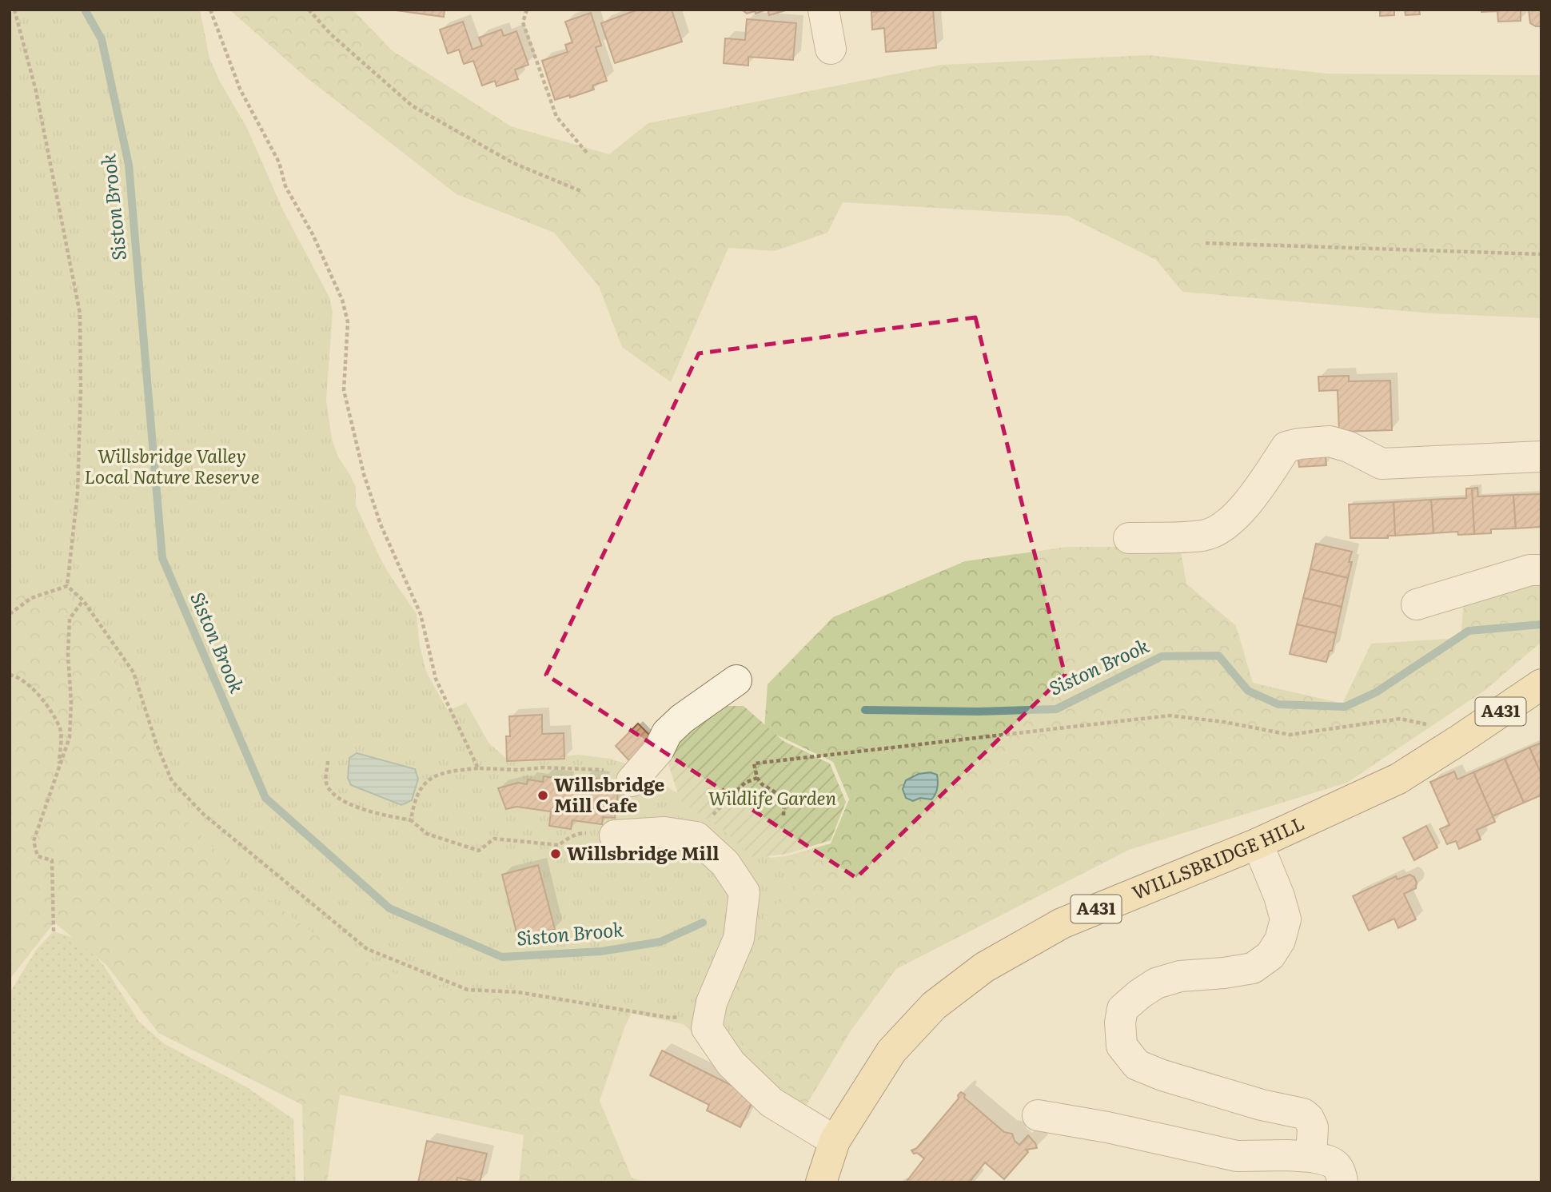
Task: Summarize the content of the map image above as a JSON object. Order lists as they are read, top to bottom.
{
  "streets": {
    "main road": ["A431", "WILLSBRIDGE HILL"]
  },
  "water": ["Siston Brook"],
  "parks": ["Willsbridge Valley Local Nature Reserve", "Wildlife Garden"],
  "places": ["Willsbridge Mill Cafe", "Willsbridge Mill"]
}
